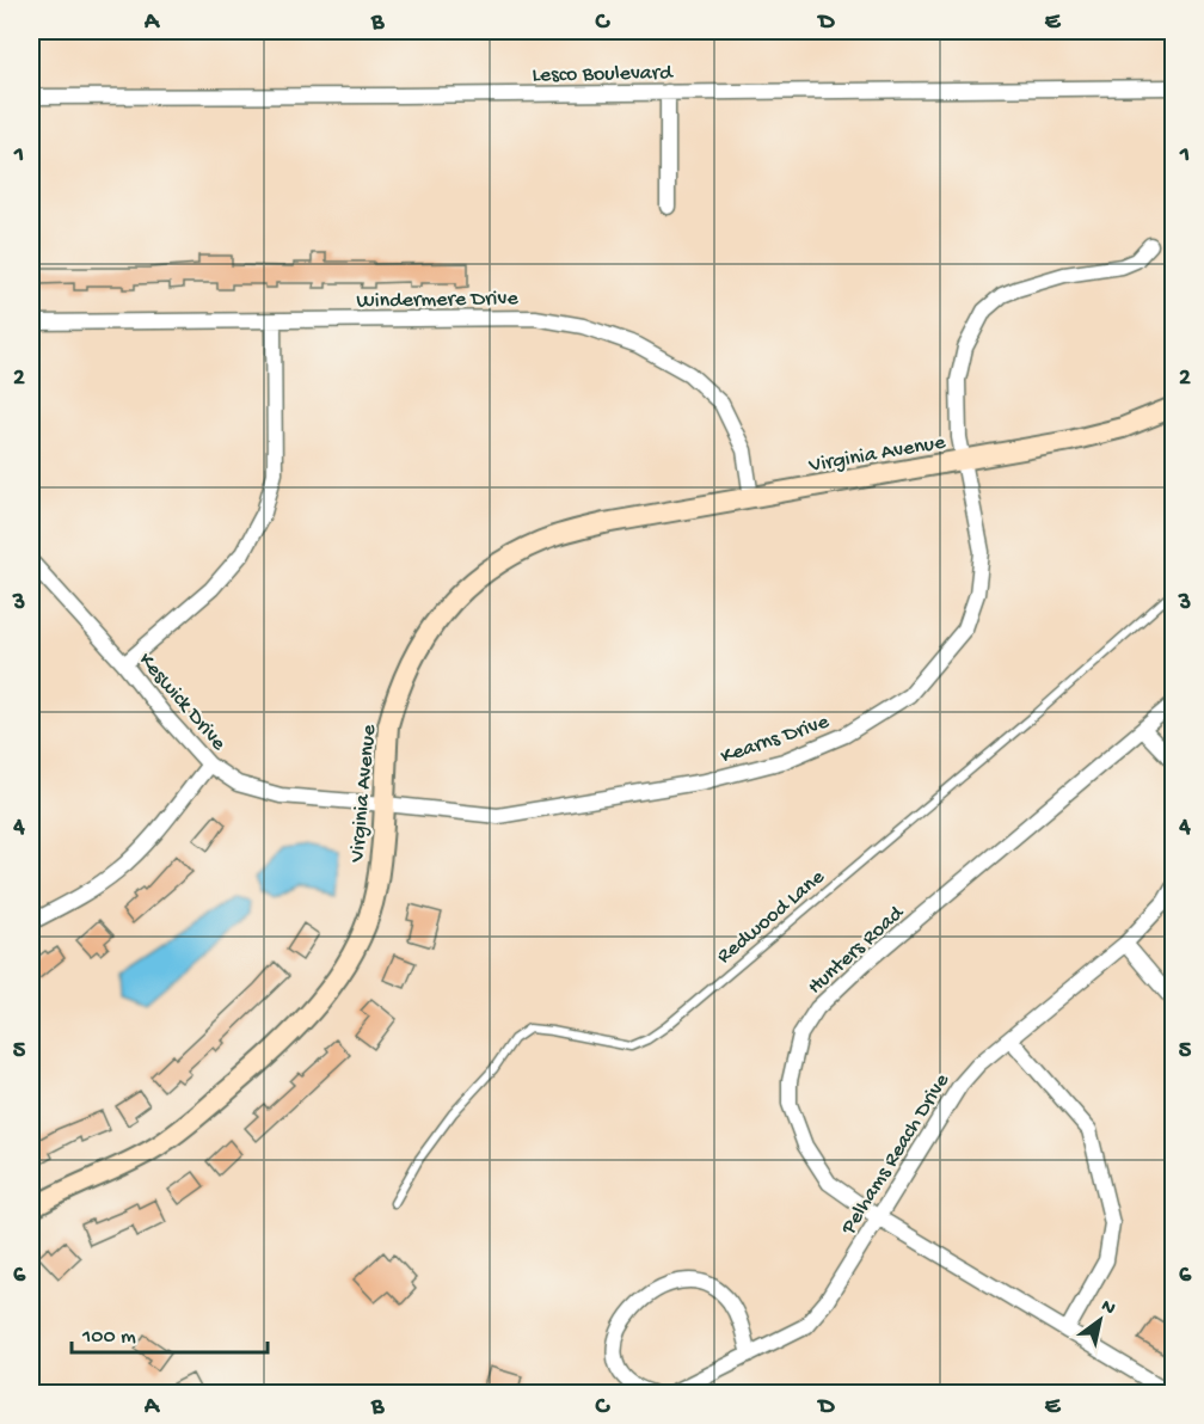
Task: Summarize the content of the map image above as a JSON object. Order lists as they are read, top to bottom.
{
  "streets": {
    "street": [
      "Lesco Boulevard",
      "Windermere Drive",
      "Virginia Avenue",
      "Keswick Drive",
      "Kearns Drive",
      "Hunters Road",
      "Pelhams Reach Drive"
    ],
    "lane": ["Redwood Lane"]
  },
  "crossings": [
    ["Windermere Drive", "Virginia Avenue"],
    ["Virginia Avenue", "Keswick Drive"],
    ["Virginia Avenue", "Kearns Drive"],
    ["Keswick Drive", "Kearns Drive"],
    ["Hunters Road", "Pelhams Reach Drive"]
  ],
  "scale_bar": "100 m",
  "north": "top right",
  "grid": {
    "columns": [
      "A",
      "B",
      "C",
      "D",
      "E"
    ],
    "rows": [
      "1",
      "2",
      "3",
      "4",
      "5",
      "6"
    ]
  }
}
